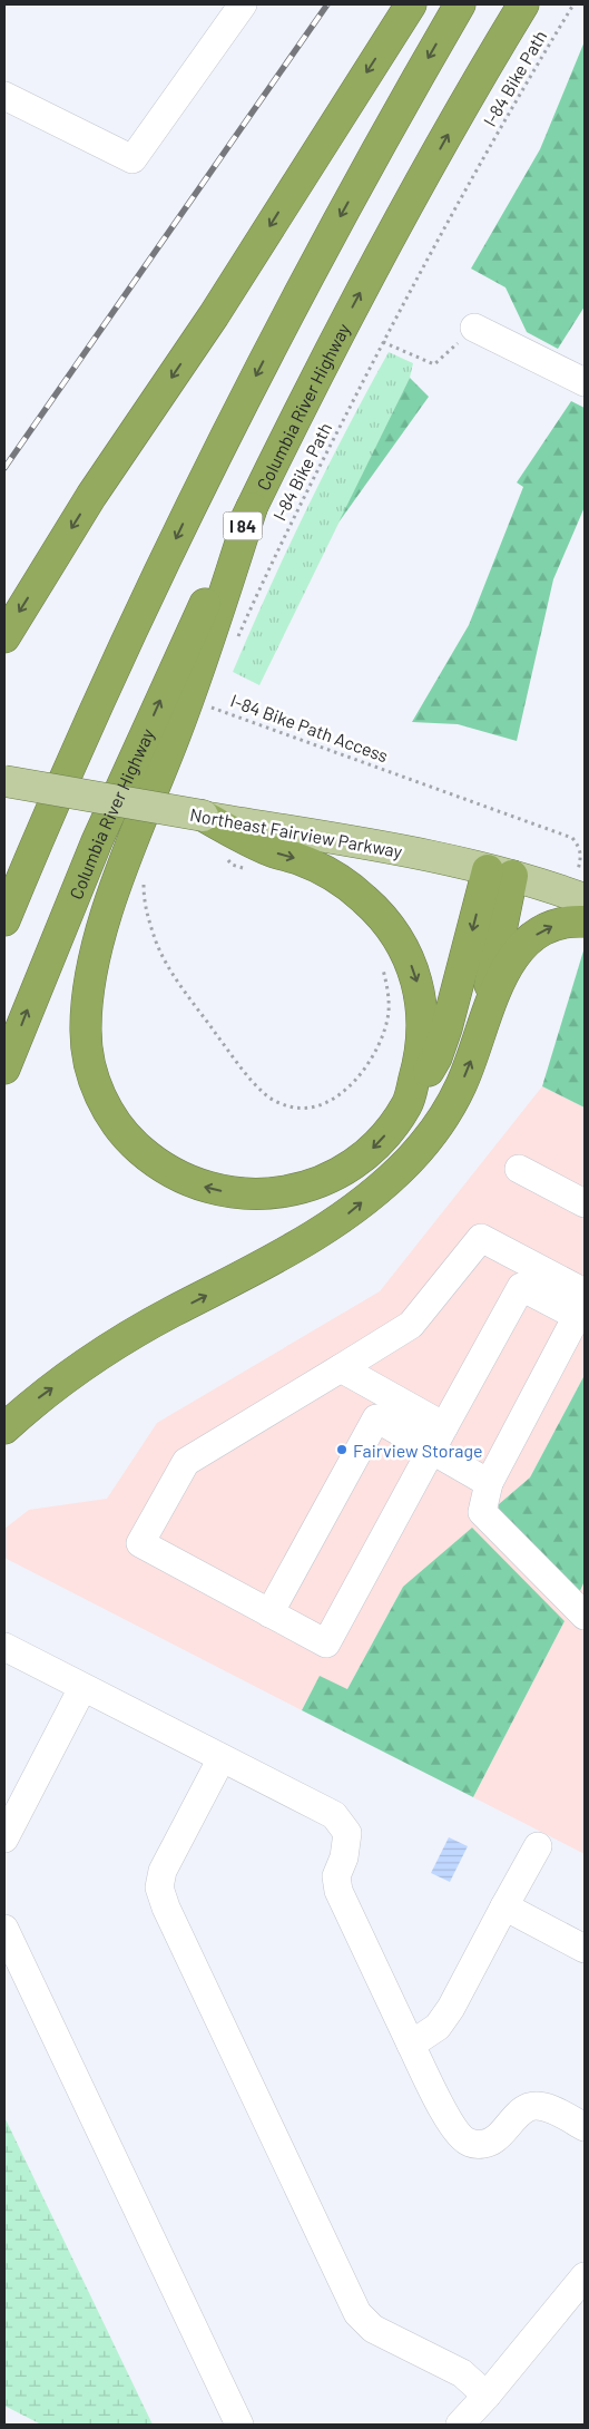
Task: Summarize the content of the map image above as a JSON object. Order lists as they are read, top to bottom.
{
  "streets": {
    "highway": ["Columbia River Highway", "I 84"],
    "main road": ["Northeast Fairview Parkway"],
    "path": ["I-84 Bike Path", "I-84 Bike Path Access"]
  },
  "crossings": [
    ["I-84 Bike Path Access", "Northeast Fairview Parkway"]
  ],
  "places": ["Fairview Storage"]
}
